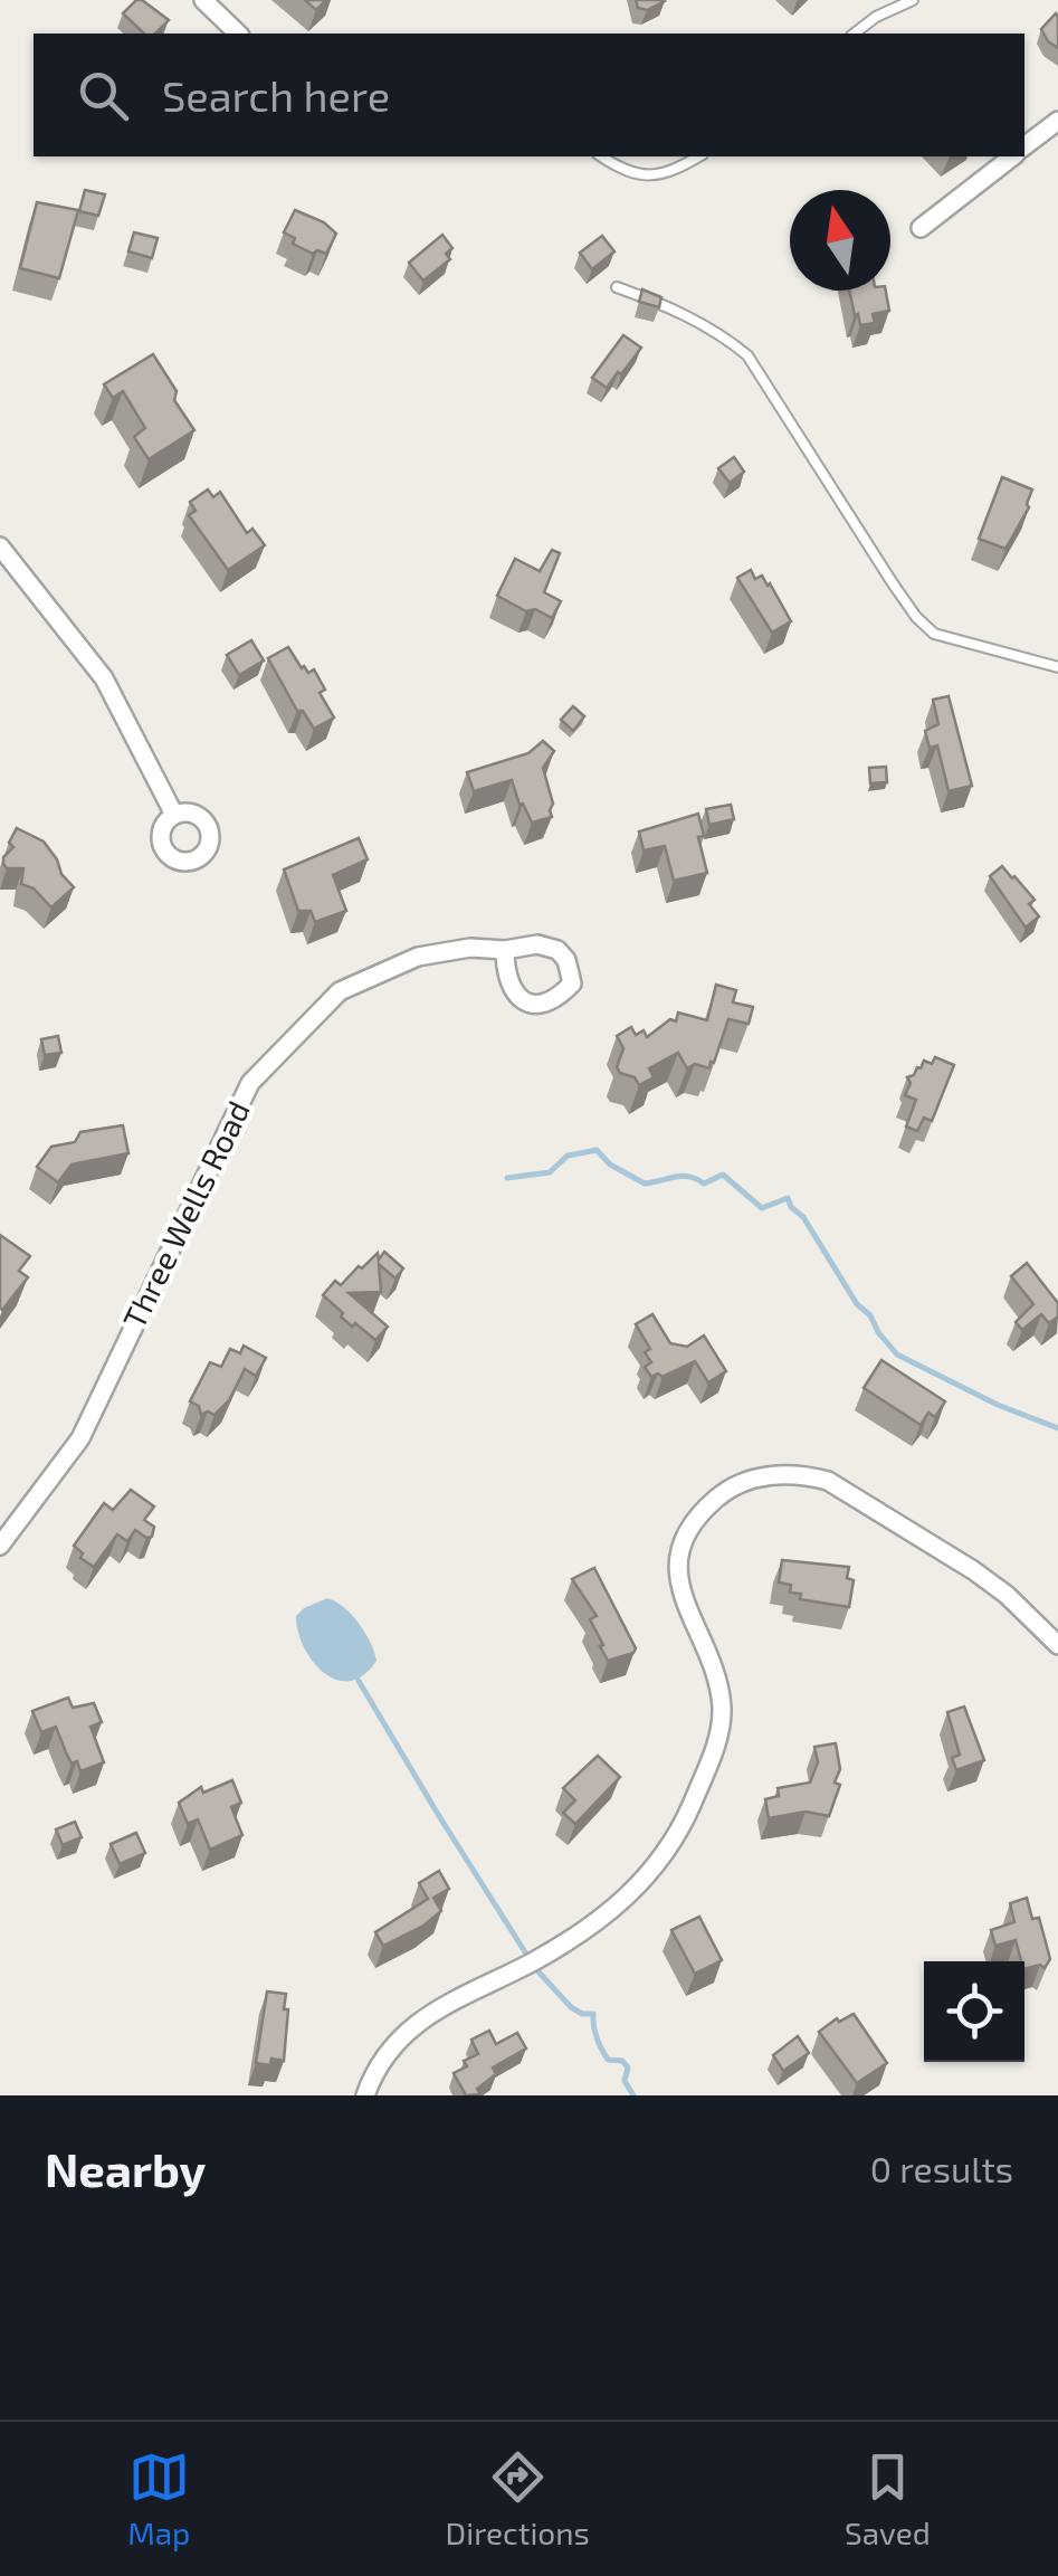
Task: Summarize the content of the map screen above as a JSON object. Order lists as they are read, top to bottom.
{
  "streets": {
    "street": ["Three Wells Road"]
  },
  "north": "top",
  "page": {
    "search": "Search here",
    "heading": ["Nearby", "0 results"],
    "nav": ["Map", "Directions", "Saved"]
  }
}
